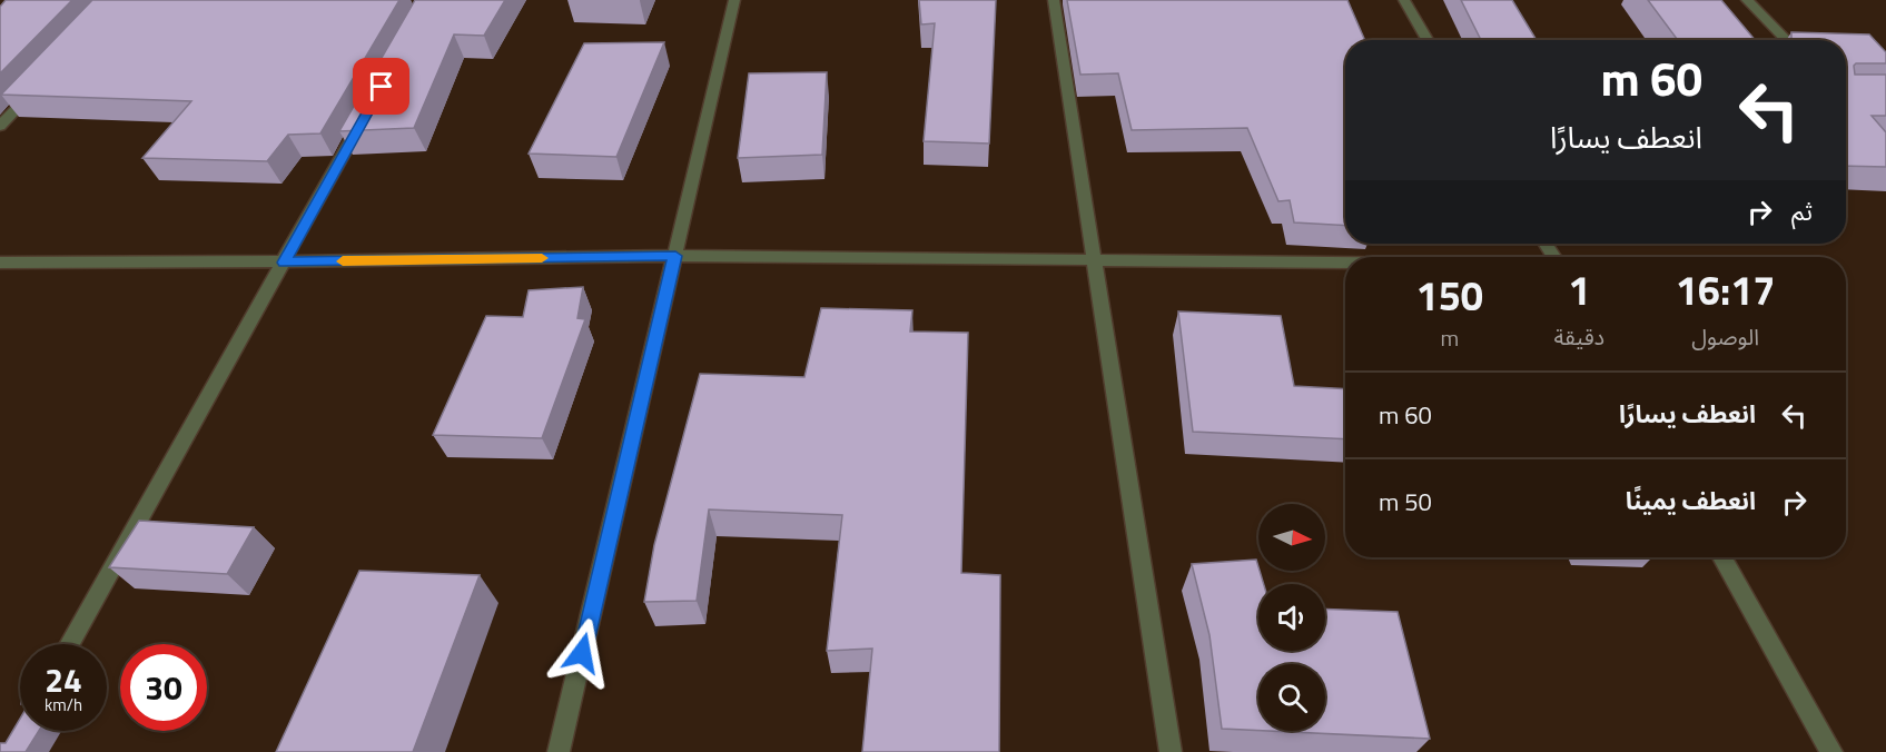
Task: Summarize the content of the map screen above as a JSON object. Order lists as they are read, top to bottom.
{
  "north": "right",
  "page": {
    "turn": ["60 m", "انعطف يسارًا"],
    "then": "ثم",
    "eta": [
      "16:17",
      "الوصول",
      "1",
      "دقيقة",
      "150",
      "m"
    ],
    "list": [
      {
        "name": "انعطف يسارًا",
        "value": "60 m"
      },
      {
        "name": "انعطف يمينًا",
        "value": "50 m"
      }
    ],
    "speed": "24 km/h",
    "limit": "30"
  }
}
